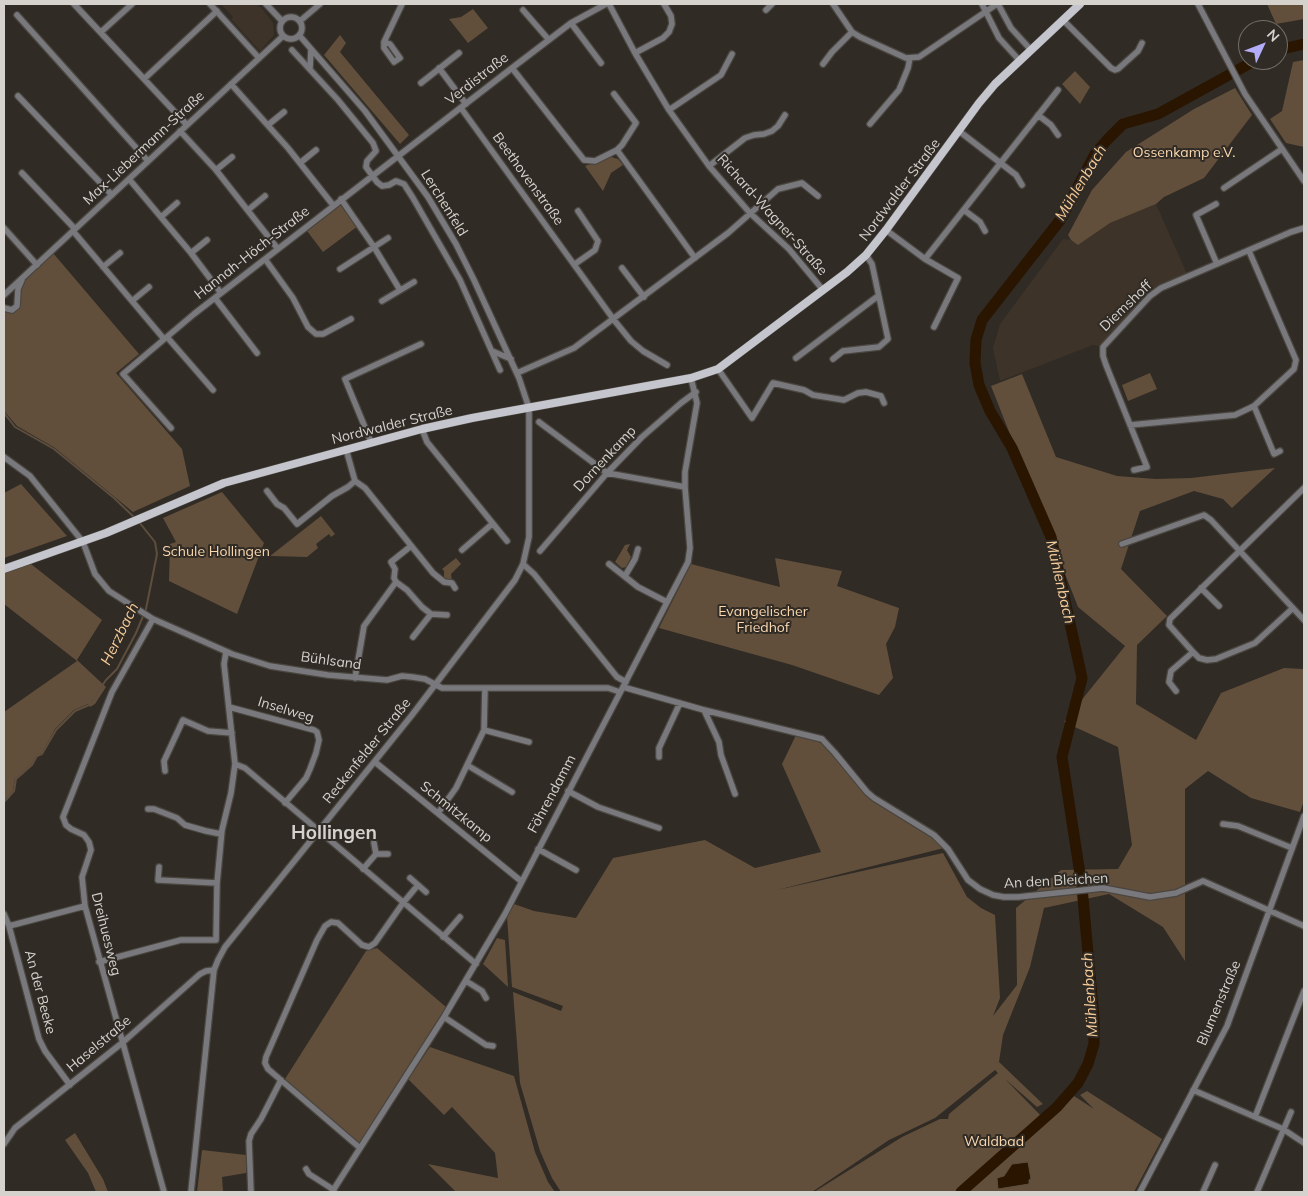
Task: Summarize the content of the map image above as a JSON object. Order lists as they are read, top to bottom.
{
  "streets": {
    "main road": ["Nordwalder Straße"],
    "street": [
      "Verdistraße",
      "Max-Liebermann-Straße",
      "Beethovenstraße",
      "Lerchenfeld",
      "Richard-Wagner-Straße",
      "Hannah-Höch-Straße",
      "Diemshoff",
      "Dornenkamp",
      "Bühlsand",
      "Inselweg",
      "Reckenfelder Straße",
      "Föhrendamm",
      "Schmitzkamp",
      "An den Bleichen",
      "Dreihuesweg",
      "An der Beeke",
      "Blumenstraße",
      "Haselstraße"
    ]
  },
  "crossings": [
    ["Verdistraße", "Beethovenstraße"],
    ["Verdistraße", "Lerchenfeld"],
    ["Verdistraße", "Richard-Wagner-Straße"],
    ["Verdistraße", "Hannah-Höch-Straße"],
    ["Max-Liebermann-Straße", "Lerchenfeld"],
    ["Nordwalder Straße", "Lerchenfeld"],
    ["Nordwalder Straße", "Richard-Wagner-Straße"],
    ["Nordwalder Straße", "Bühlsand"],
    ["Nordwalder Straße", "Reckenfelder Straße"],
    ["Nordwalder Straße", "Föhrendamm"],
    ["Lerchenfeld", "Hannah-Höch-Straße"],
    ["Lerchenfeld", "Reckenfelder Straße"],
    ["Dornenkamp", "Föhrendamm"],
    ["Bühlsand", "Reckenfelder Straße"],
    ["Bühlsand", "Föhrendamm"],
    ["Bühlsand", "An den Bleichen"],
    ["Bühlsand", "Dreihuesweg"],
    ["Reckenfelder Straße", "Schmitzkamp"],
    ["Reckenfelder Straße", "Haselstraße"],
    ["Föhrendamm", "Schmitzkamp"],
    ["An den Bleichen", "Blumenstraße"],
    ["Dreihuesweg", "Haselstraße"],
    ["An der Beeke", "Haselstraße"]
  ],
  "districts": ["Hollingen"],
  "water": ["Mühlenbach", "Herzbach"],
  "parks": [
    "Ossenkamp e.V.",
    "Schule Hollingen",
    "Evangelischer Friedhof",
    "Waldbad"
  ],
  "north": "top right"
}
